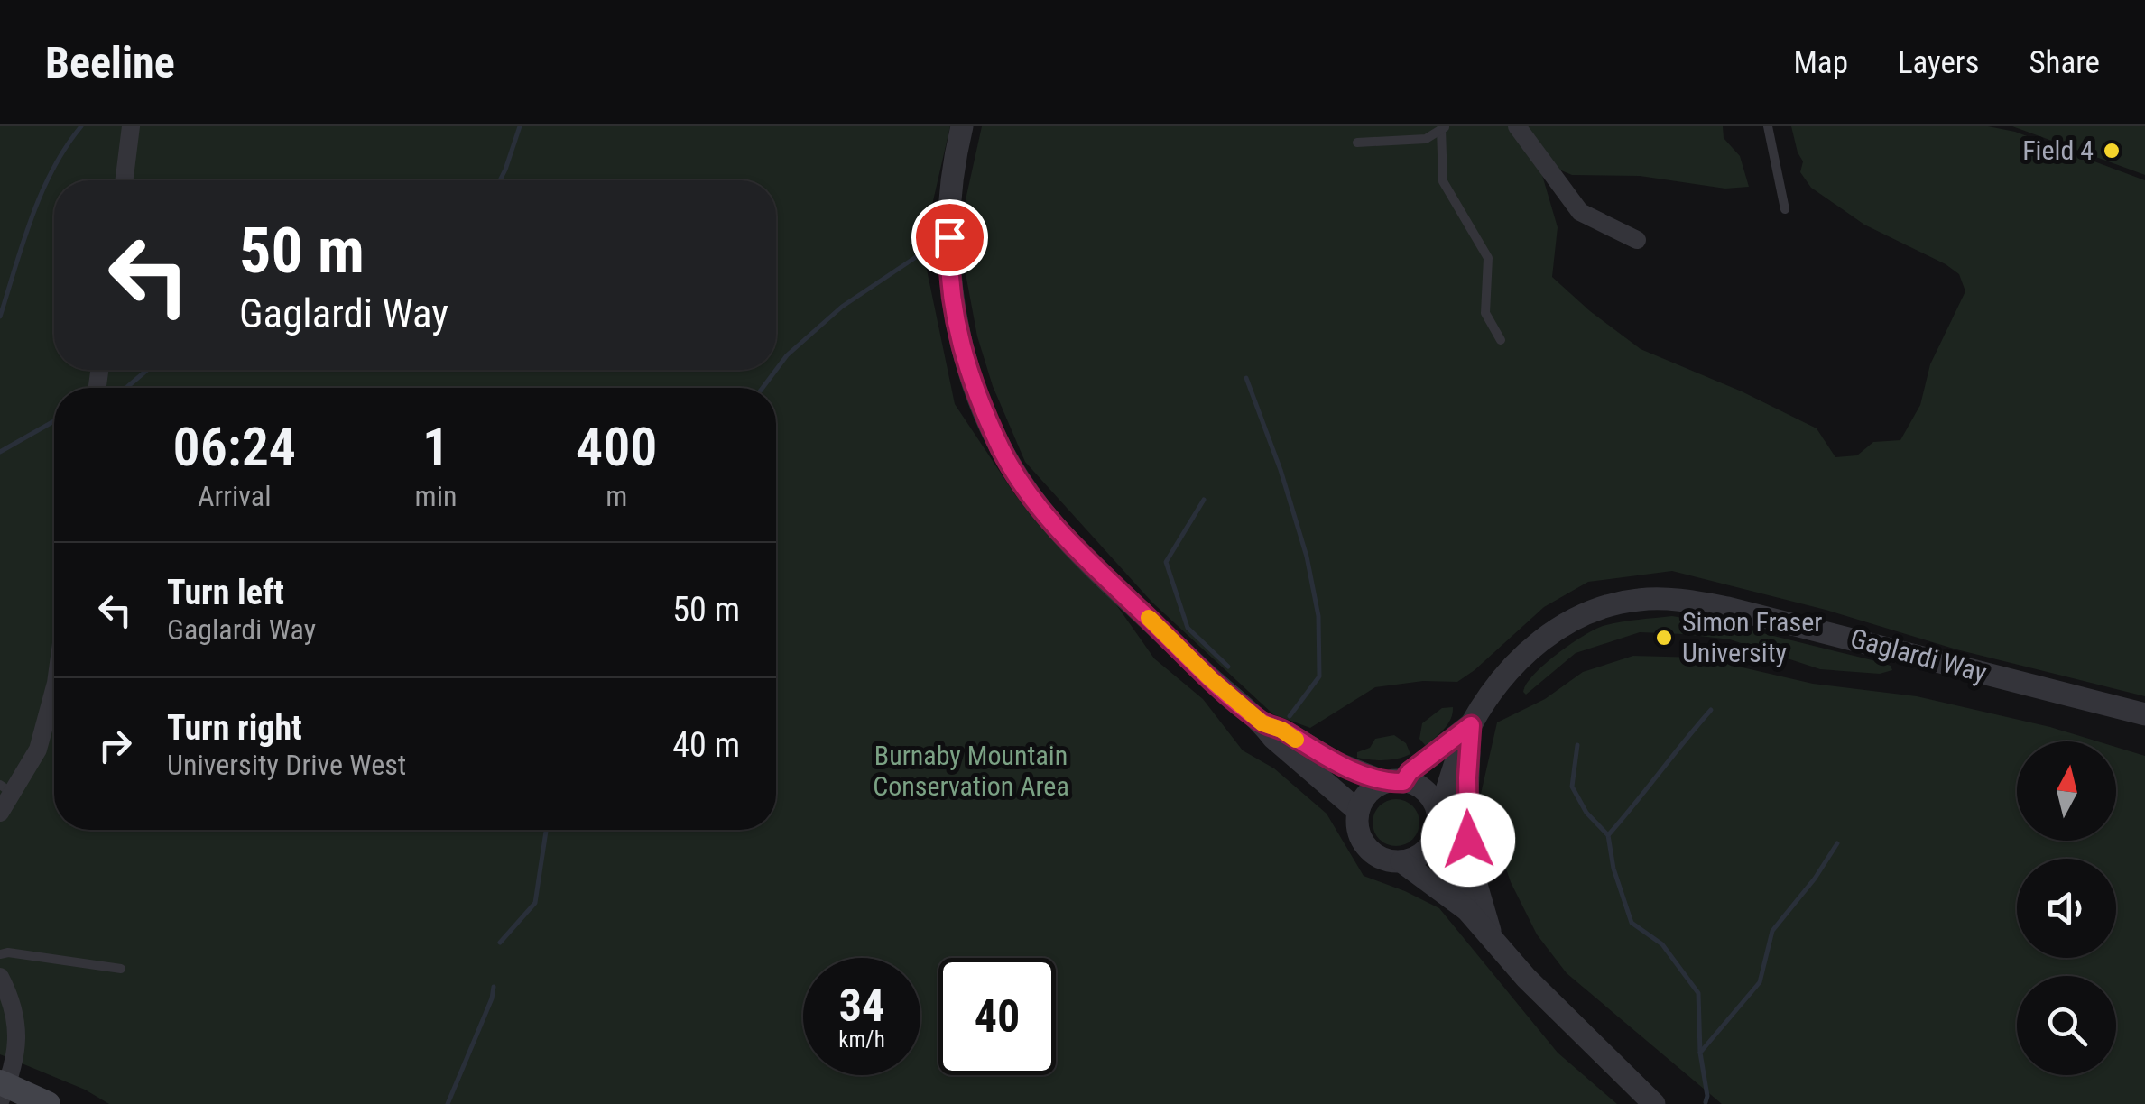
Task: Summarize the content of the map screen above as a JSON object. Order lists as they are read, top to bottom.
{
  "streets": {
    "street": ["Gaglardi Way"]
  },
  "parks": ["Burnaby Mountain Conservation Area"],
  "places": ["Field 4", "Simon Fraser University"],
  "north": "top",
  "page": {
    "header": "Beeline",
    "nav": ["Map", "Layers", "Share"],
    "turn": ["50 m", "Gaglardi Way"],
    "eta": [
      "06:24",
      "Arrival",
      "1",
      "min",
      "400",
      "m"
    ],
    "list": [
      {
        "name": "Turn left",
        "note": "Gaglardi Way",
        "value": "50 m"
      },
      {
        "name": "Turn right",
        "note": "University Drive West",
        "value": "40 m"
      }
    ],
    "speed": "34 km/h",
    "limit": "40"
  }
}
